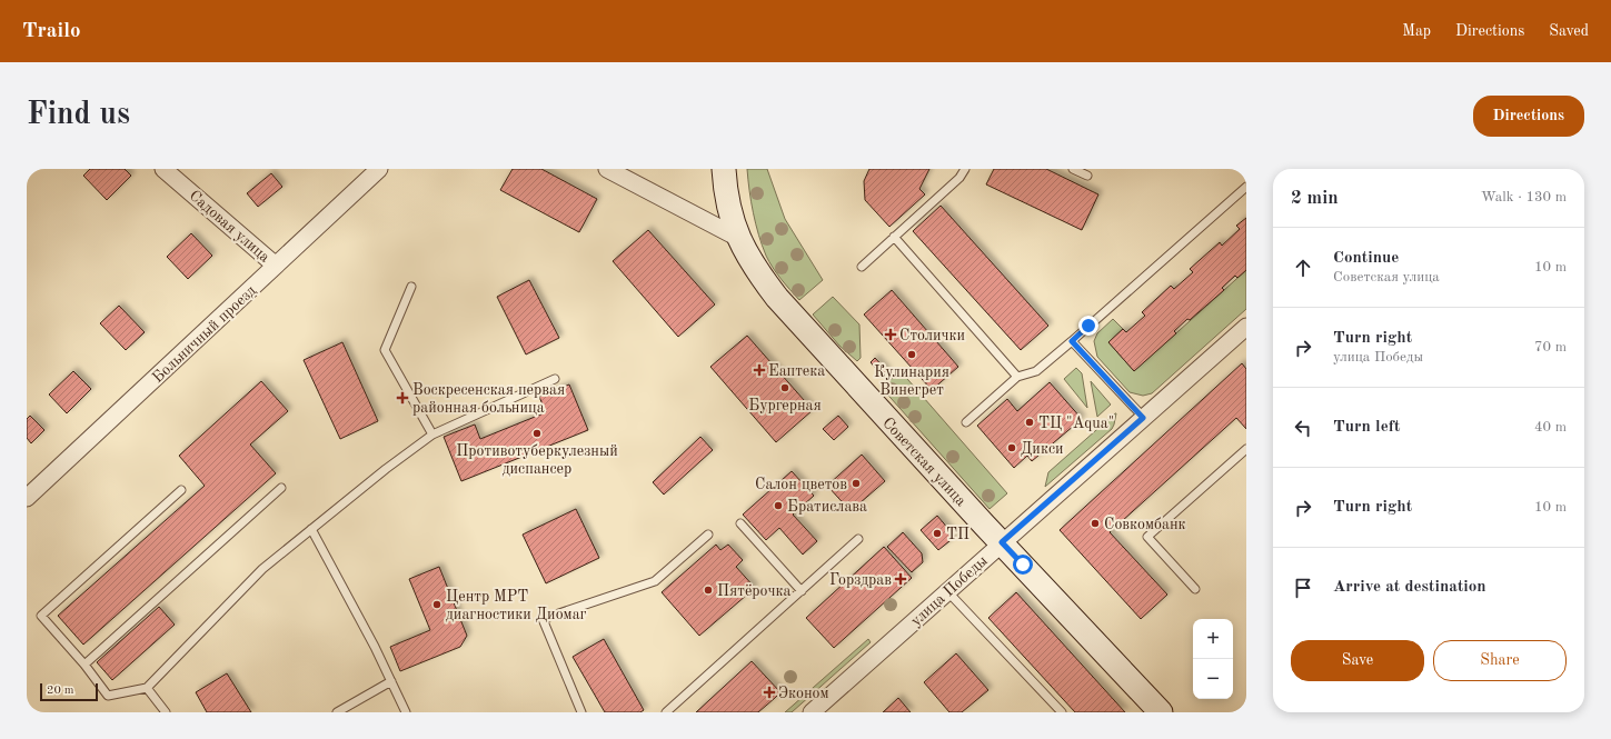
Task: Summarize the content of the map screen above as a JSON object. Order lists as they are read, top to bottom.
{
  "streets": {
    "main road": ["Советская улица"],
    "street": ["Садовая улица", "Больничный проезд", "улица Победы"]
  },
  "crossings": [
    ["Садовая улица", "Больничный проезд"],
    ["Советская улица", "улица Победы"]
  ],
  "places": {
    "health": [
      "Столички",
      "Еаптека",
      "Воскресенская первая районная больница",
      "Горздрав",
      "Эконом"
    ],
    "other": [
      "Кулинария Винегрет",
      "Бургерная",
      "ТЦ \"Aqua\"",
      "Противотуберкулезный диспансер",
      "Дикси",
      "Салон цветов",
      "Братислава",
      "Совкомбанк",
      "ТП",
      "Пятёрочка",
      "Центр МРТ диагностики Диомаг"
    ]
  },
  "scale_bar": "20 m",
  "page": {
    "header": "Trailo",
    "nav": ["Map", "Directions", "Saved"],
    "buttons": [
      "Directions",
      ["Save", "Share"]
    ],
    "title": "Find us",
    "heading": ["2 min", "Walk · 130 m"],
    "list": [
      ["Continue", "Советская улица", "10 m"],
      ["Turn right", "улица Победы", "70 m"],
      ["Turn left", "40 m"],
      ["Turn right", "10 m"],
      "Arrive at destination"
    ],
    "map_buttons": ["+", "−"],
    "scale": "20 m"
  }
}
